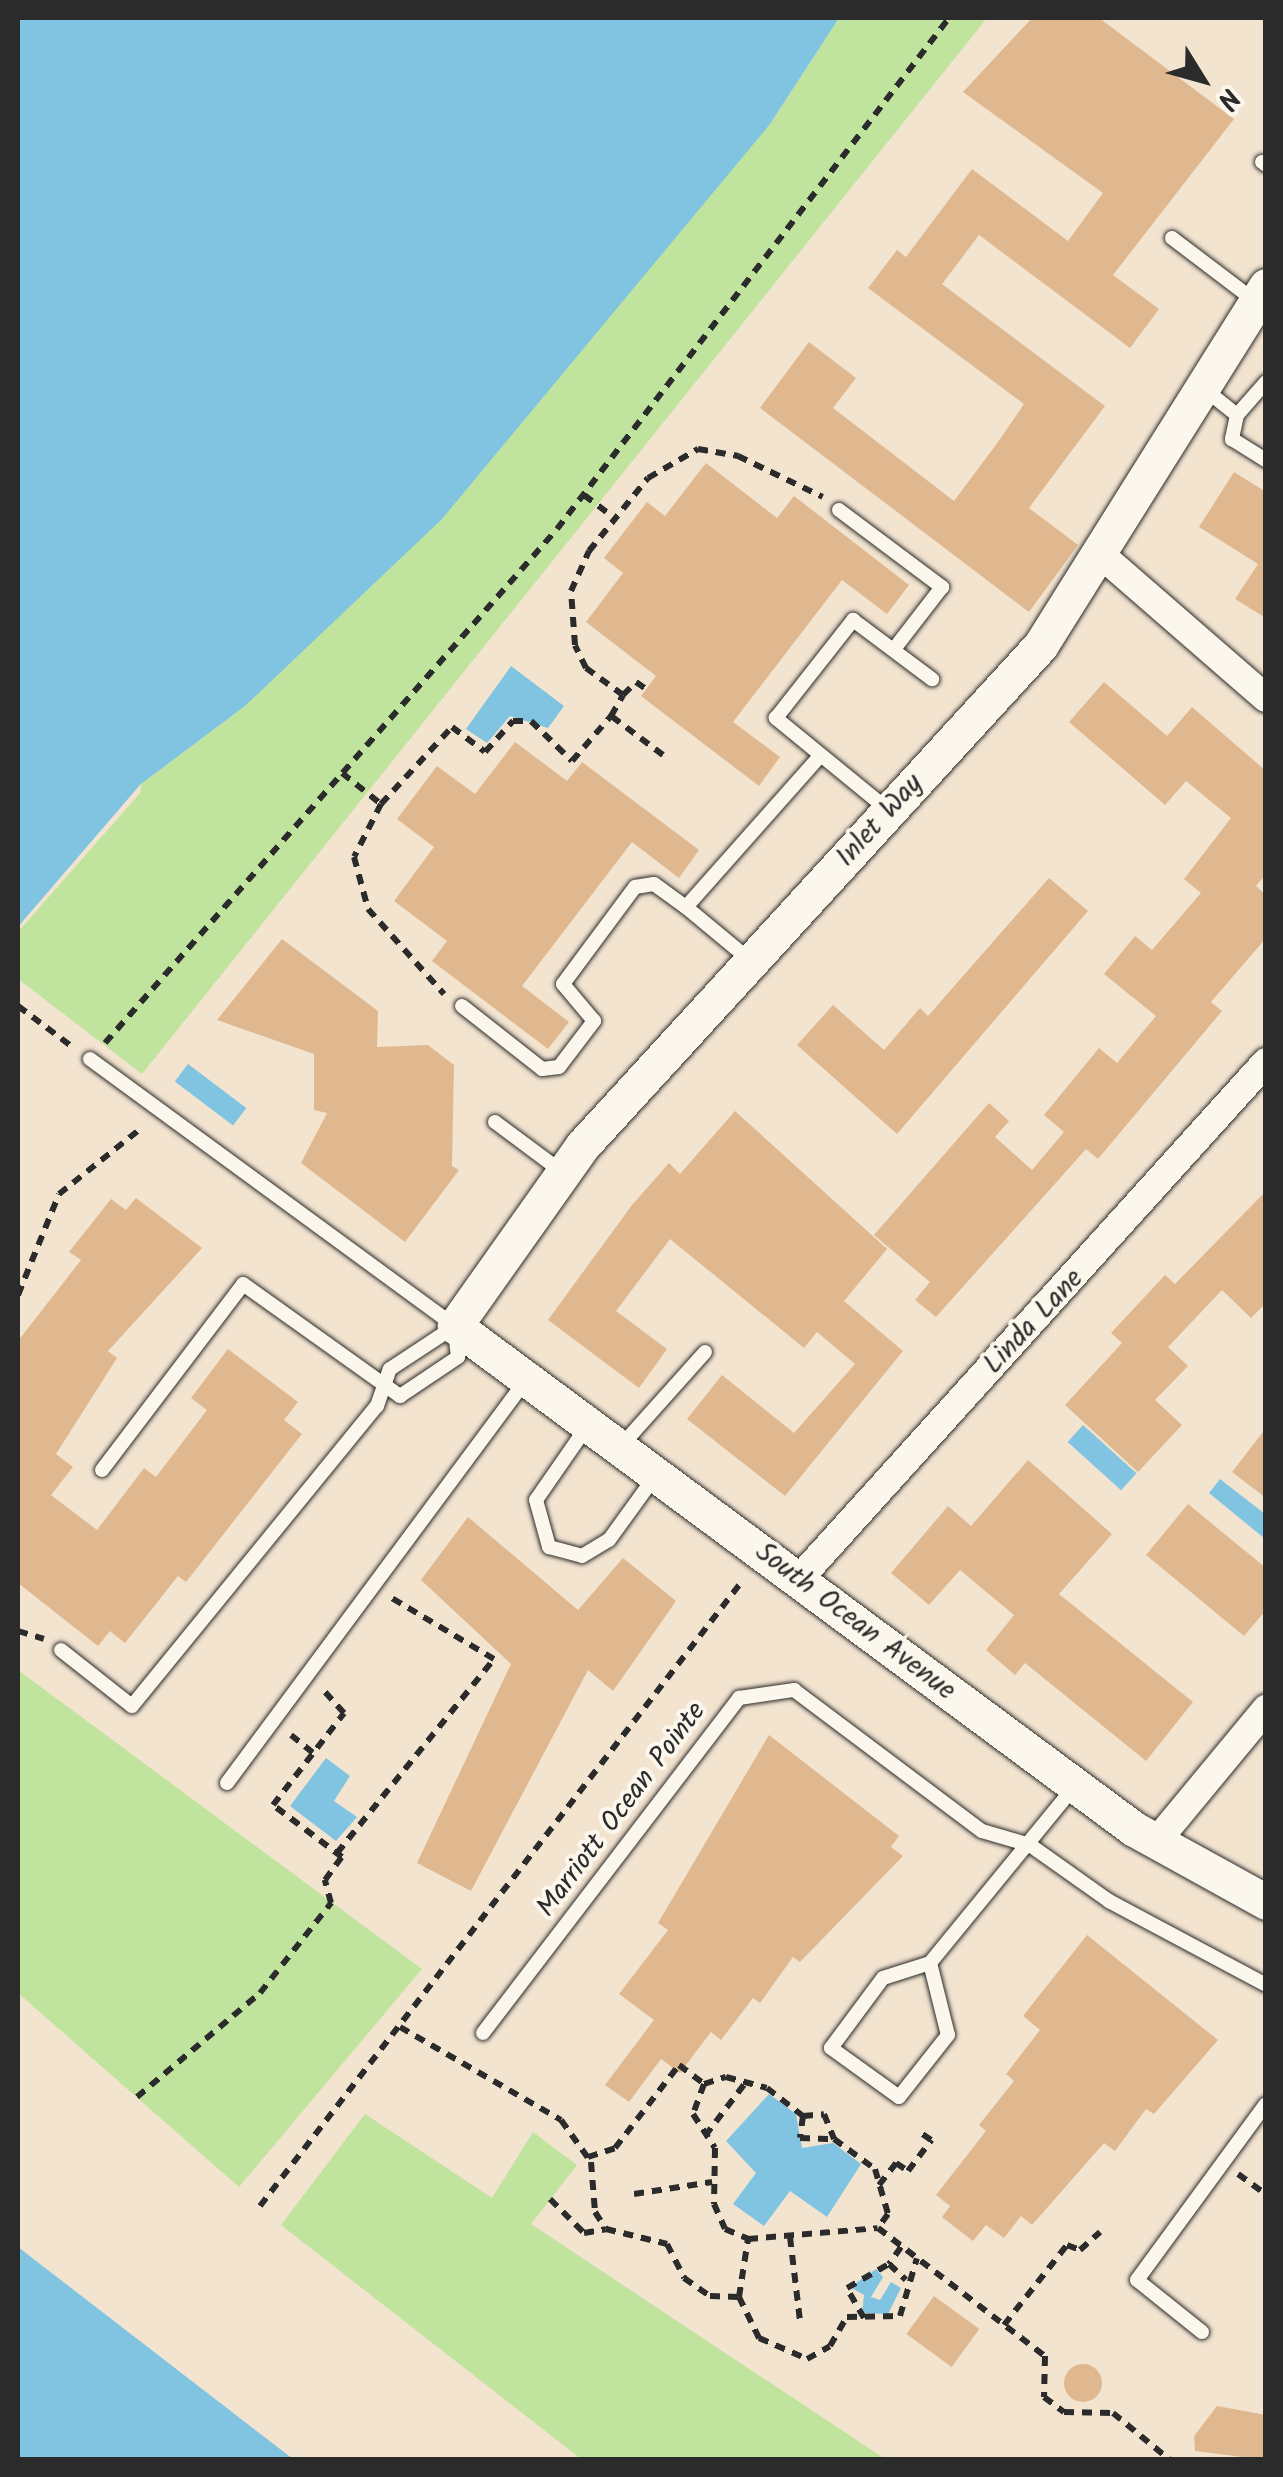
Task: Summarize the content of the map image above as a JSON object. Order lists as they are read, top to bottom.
{
  "streets": {
    "street": ["Inlet Way", "Linda Lane", "South Ocean Avenue"],
    "lane": ["Marriott Ocean Pointe"]
  },
  "crossings": [
    ["Inlet Way", "South Ocean Avenue"],
    ["Linda Lane", "South Ocean Avenue"]
  ],
  "north": "bottom right"
}
